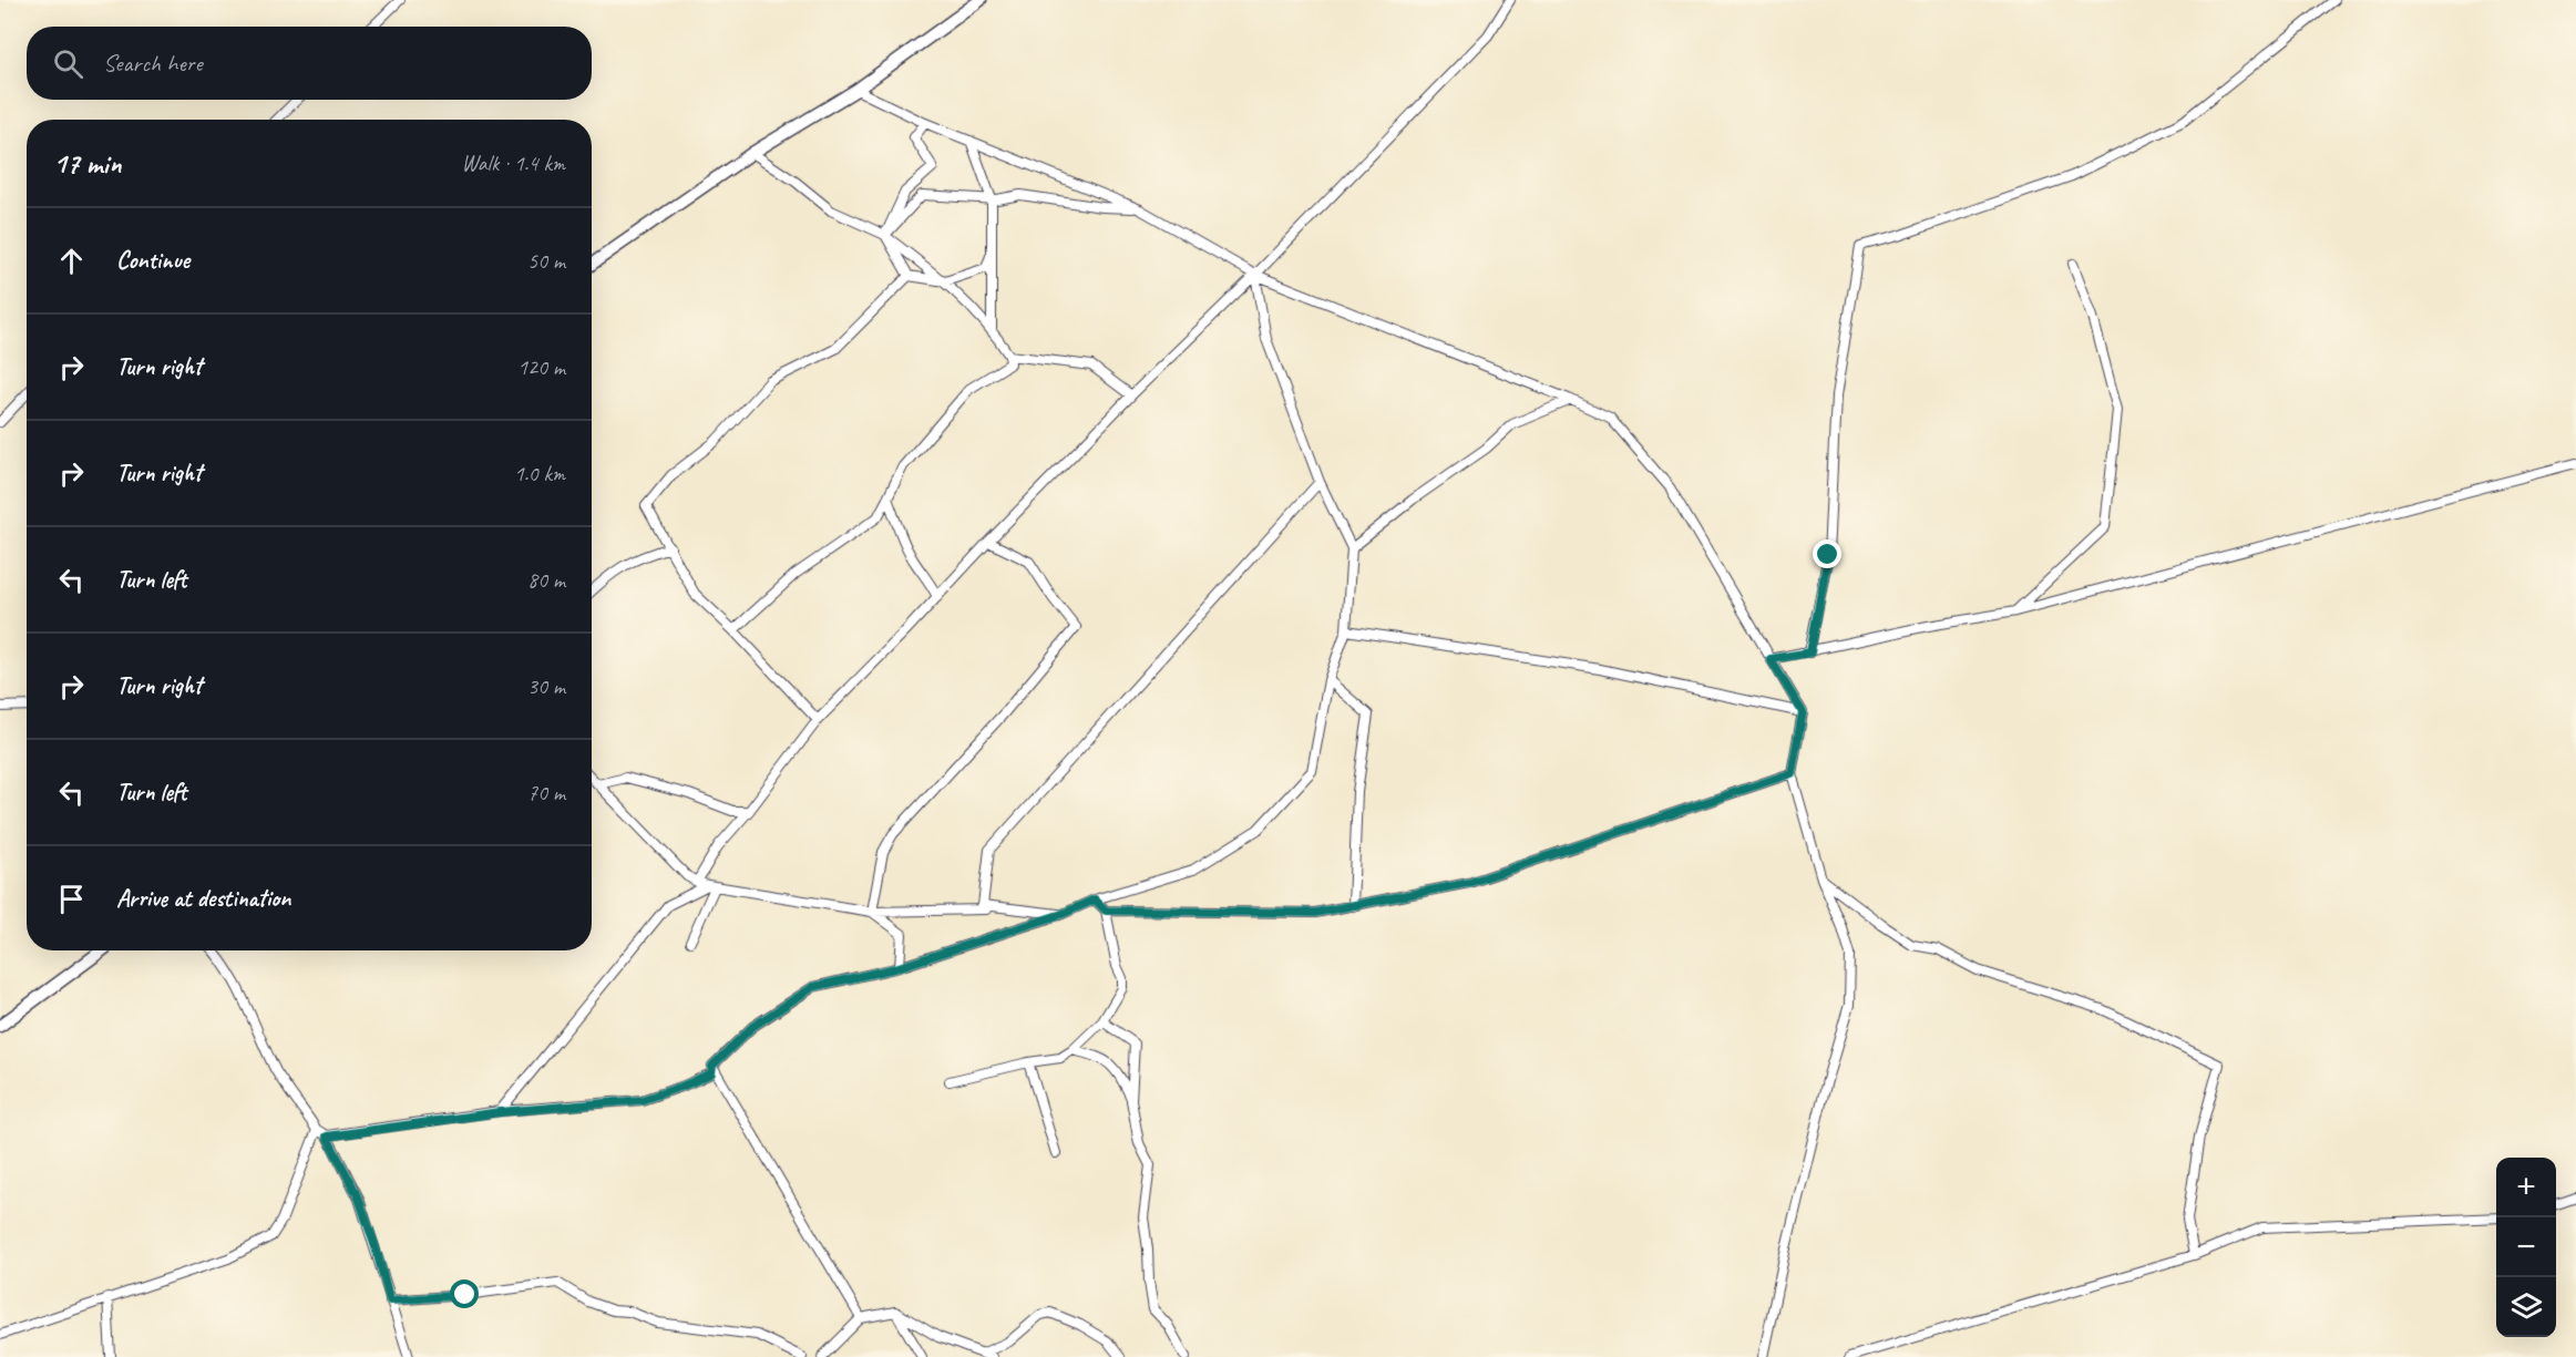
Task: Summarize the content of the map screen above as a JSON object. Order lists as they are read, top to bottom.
{
  "page": {
    "search": "Search here",
    "heading": ["17 min", "Walk · 1.4 km"],
    "list": [
      ["Continue", "50 m"],
      ["Turn right", "120 m"],
      ["Turn right", "1.0 km"],
      ["Turn left", "80 m"],
      ["Turn right", "30 m"],
      ["Turn left", "70 m"],
      "Arrive at destination"
    ],
    "map_buttons": ["+", "−"]
  }
}
